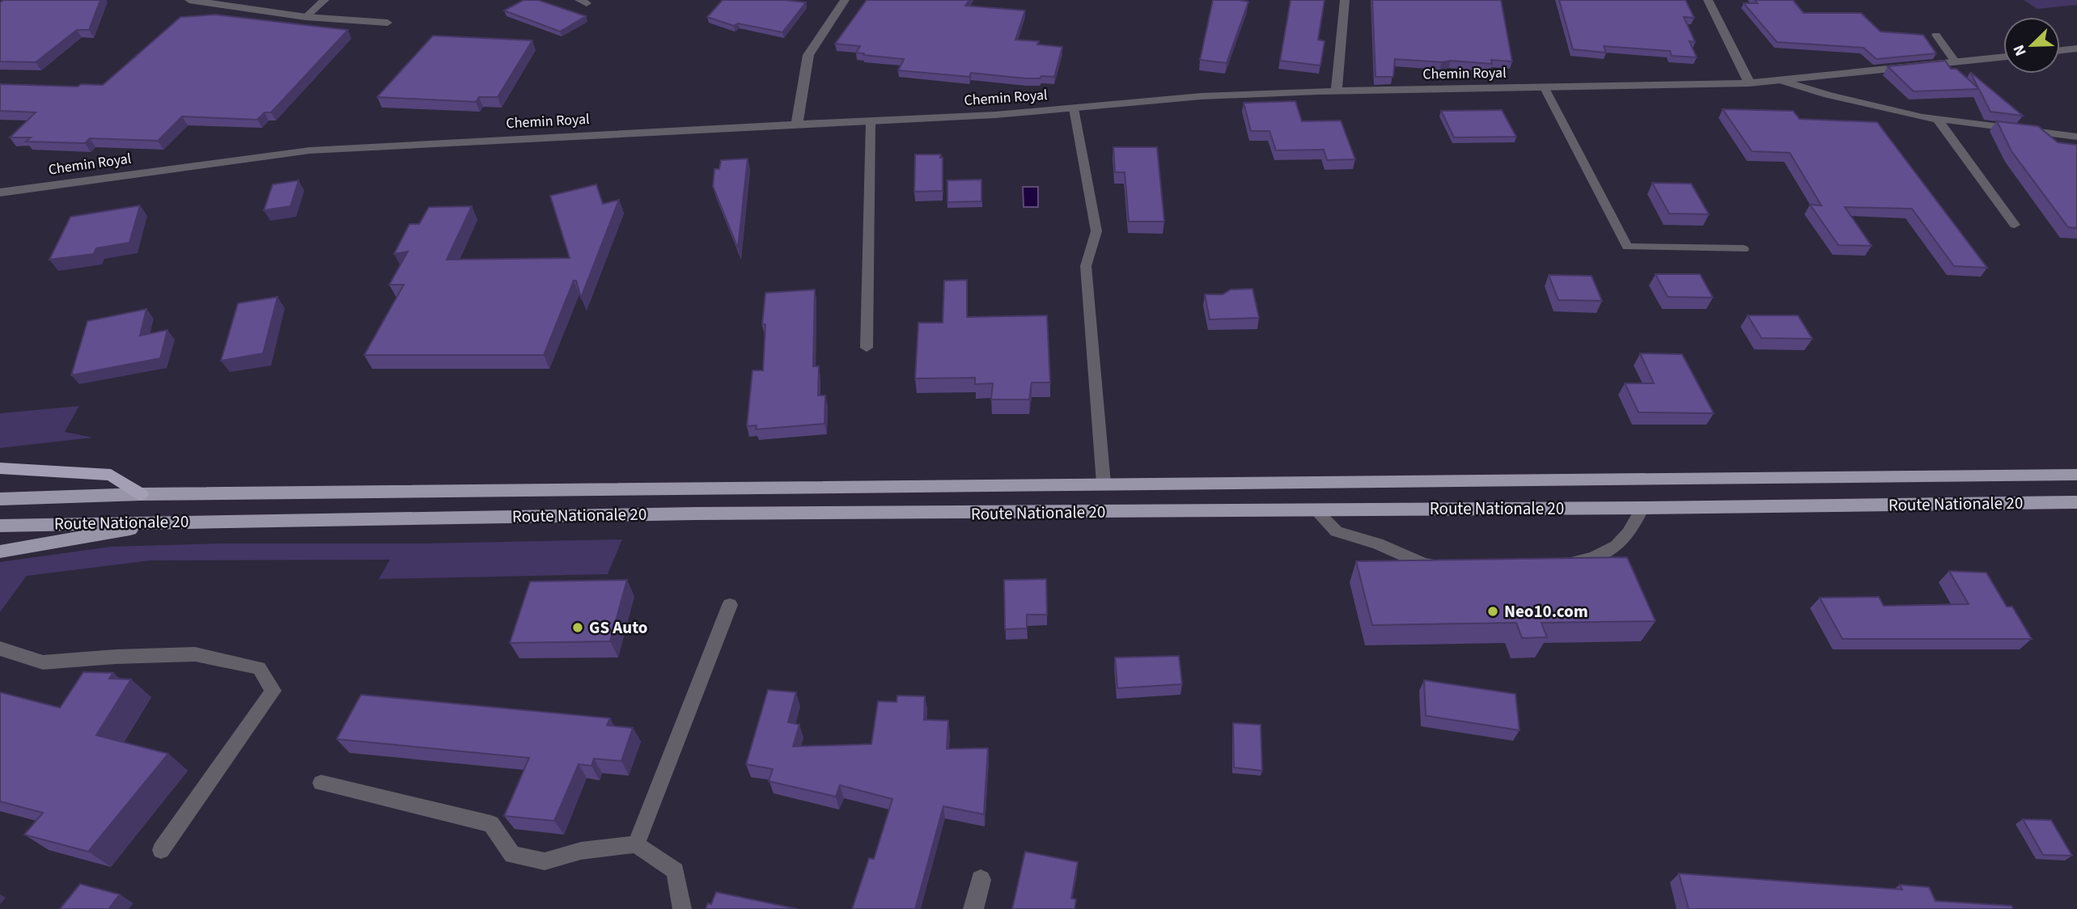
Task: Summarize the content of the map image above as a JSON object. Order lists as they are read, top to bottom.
{
  "streets": {
    "main road": ["Route Nationale 20"],
    "street": ["Chemin Royal"]
  },
  "places": ["Neo10.com", "GS Auto"],
  "north": "bottom left"
}
